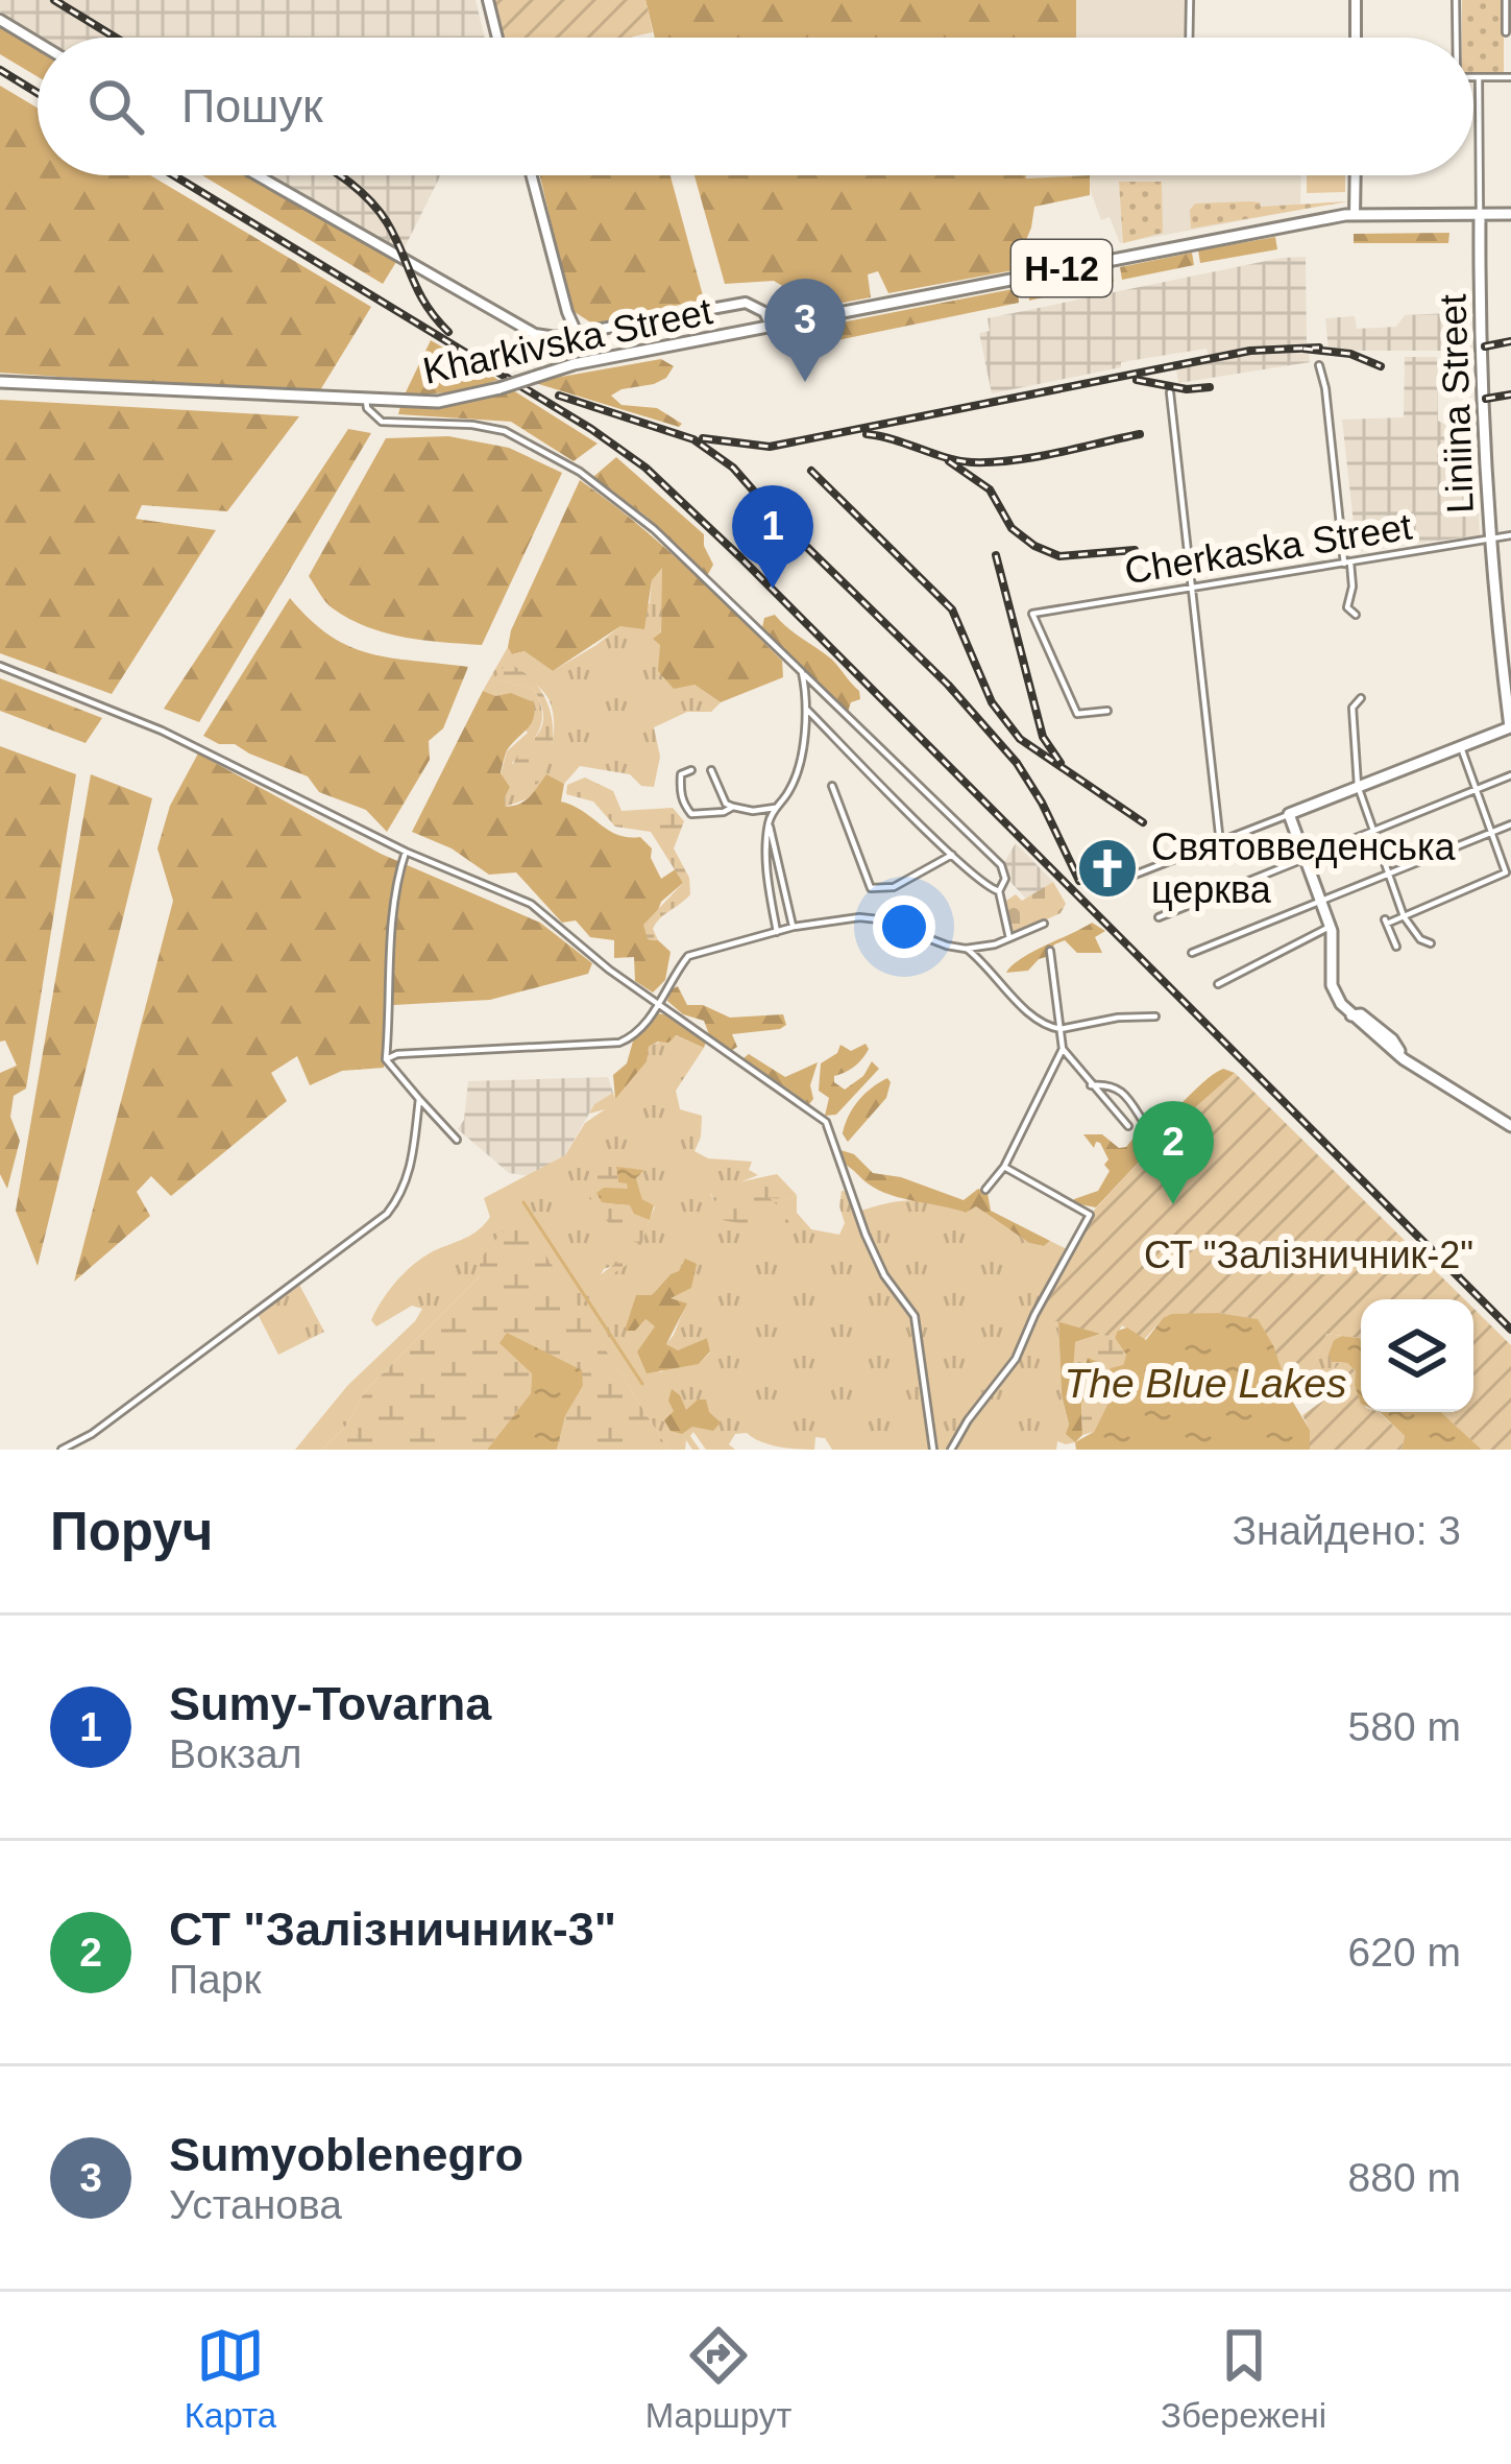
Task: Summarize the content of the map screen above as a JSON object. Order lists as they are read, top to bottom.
{
  "streets": {
    "main road": ["Н-12", "Kharkivska Street", "Liniina Street"],
    "street": ["Cherkaska Street"]
  },
  "crossings": [
    ["Kharkivska Street", "Liniina Street"],
    ["Liniina Street", "Cherkaska Street"]
  ],
  "water": ["The Blue Lakes"],
  "parks": ["СТ \"Залізничник-2\""],
  "places": {
    "church": ["Святовведенська церква"]
  },
  "page": {
    "search": "Пошук",
    "pins": ["3", "1", "2"],
    "heading": ["Поруч", "Знайдено: 3"],
    "list": [
      {
        "mark": "1",
        "name": "Sumy-Tovarna",
        "note": "Вокзал",
        "value": "580 m"
      },
      {
        "mark": "2",
        "name": "СТ \"Залізничник-3\"",
        "note": "Парк",
        "value": "620 m"
      },
      {
        "mark": "3",
        "name": "Sumyoblenegro",
        "note": "Установа",
        "value": "880 m"
      }
    ],
    "nav": ["Карта", "Маршрут", "Збережені"]
  }
}
